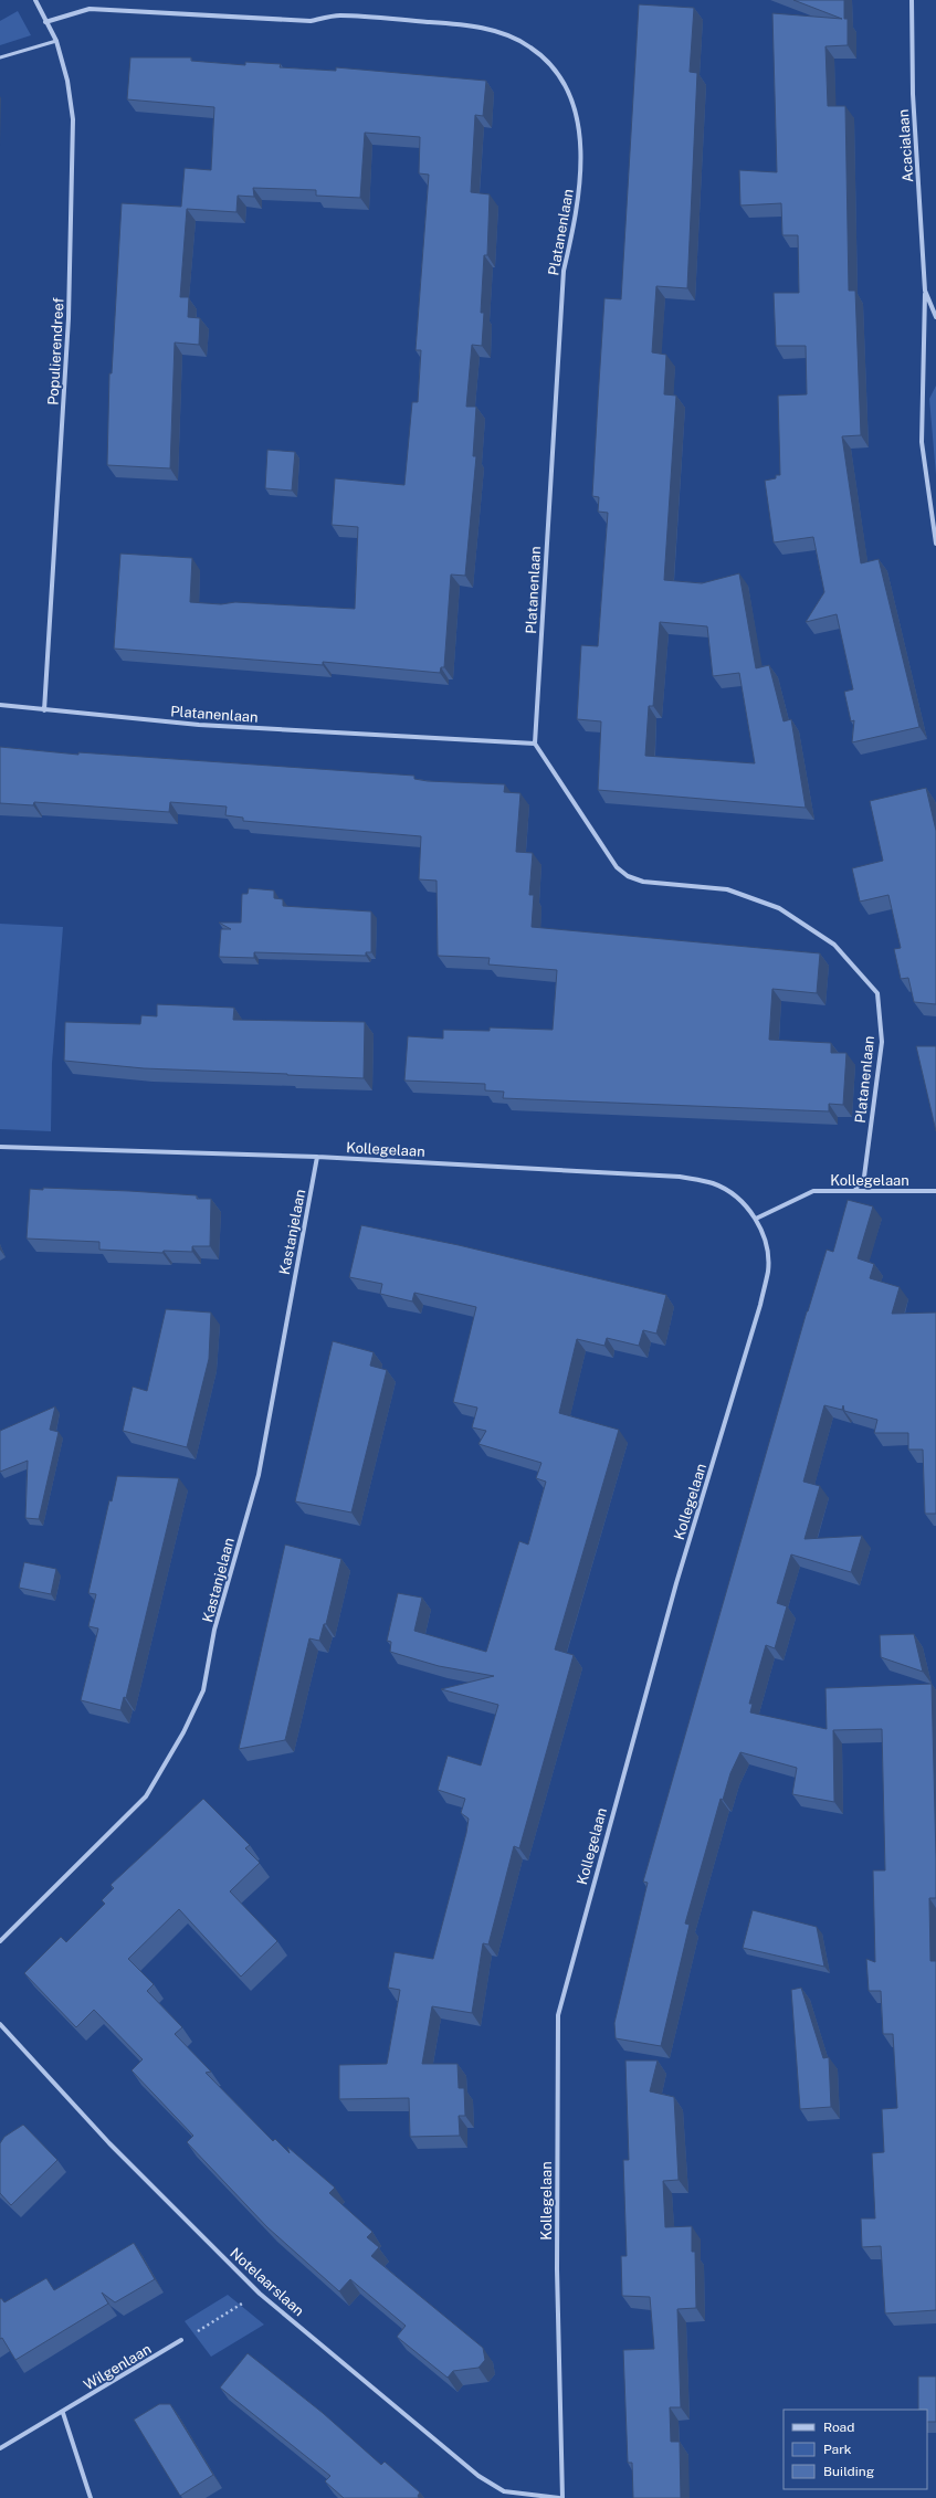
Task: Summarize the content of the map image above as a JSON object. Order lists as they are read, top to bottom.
{
  "streets": {
    "street": [
      "Acacialaan",
      "Platanenlaan",
      "Populierendreef",
      "Kollegelaan",
      "Kastanjelaan",
      "Notelaarslaan",
      "Wilgenlaan"
    ]
  },
  "crossings": [
    ["Platanenlaan", "Populierendreef"],
    ["Platanenlaan", "Kollegelaan"],
    ["Kollegelaan", "Kastanjelaan"]
  ],
  "legend": ["Road", "Park", "Building"]
}
